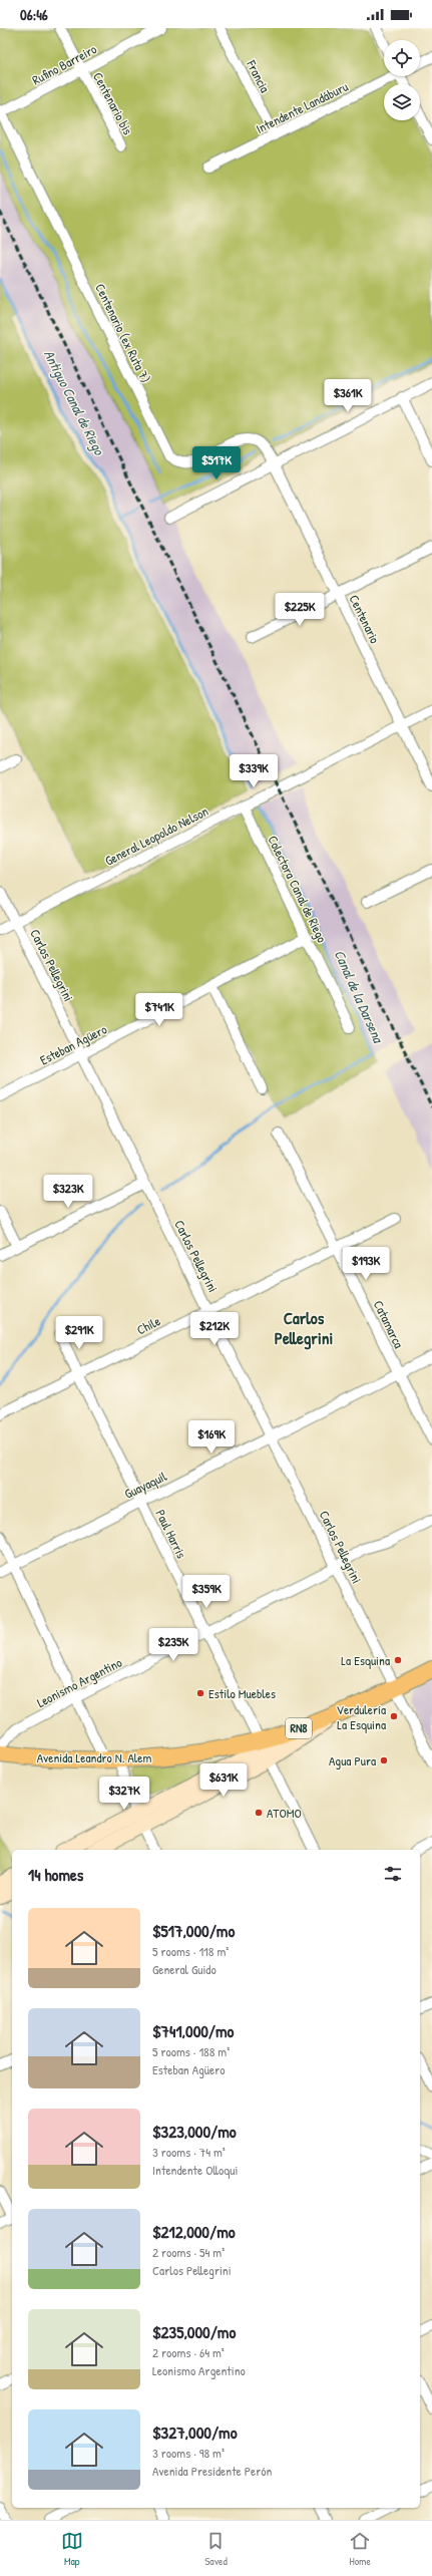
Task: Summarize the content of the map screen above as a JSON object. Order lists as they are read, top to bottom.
{
  "streets": {
    "main road": ["RN8", "Avenida Leandro N. Alem"],
    "street": [
      "Rufino Barreiro",
      "Francia",
      "Centenario bis",
      "Intendente Landáburu",
      "Centenario (ex Ruta 7)",
      "Centenario",
      "General Leopoldo Nelson",
      "Colectora Canal de Riego",
      "Carlos Pellegrini",
      "Esteban Agüero",
      "Catamarca",
      "Chile",
      "Guayaquil",
      "Paul Harris",
      "Leonismo Argentino"
    ]
  },
  "crossings": [
    ["Rufino Barreiro", "Centenario bis"],
    ["Rufino Barreiro", "Centenario (ex Ruta 7)"],
    ["Francia", "Intendente Landáburu"],
    ["Centenario (ex Ruta 7)", "Centenario"],
    ["Centenario", "General Leopoldo Nelson"],
    ["General Leopoldo Nelson", "Colectora Canal de Riego"],
    ["General Leopoldo Nelson", "Carlos Pellegrini"],
    ["Colectora Canal de Riego", "Esteban Agüero"],
    ["Carlos Pellegrini", "Esteban Agüero"],
    ["Carlos Pellegrini", "Chile"],
    ["Carlos Pellegrini", "Guayaquil"],
    ["Carlos Pellegrini", "Leonismo Argentino"],
    ["Catamarca", "Chile"],
    ["Catamarca", "Guayaquil"],
    ["Chile", "Paul Harris"],
    ["Guayaquil", "Paul Harris"],
    ["Paul Harris", "Leonismo Argentino"],
    ["Paul Harris", "RN8"],
    ["Paul Harris", "Avenida Leandro N. Alem"],
    ["RN8", "Avenida Leandro N. Alem"]
  ],
  "districts": ["Carlos Pellegrini"],
  "water": ["Antiguo Canal de Riego", "Canal de la Darsena"],
  "places": [
    "La Esquina",
    "Estilo Muebles",
    "Verdulería La Esquina",
    "Agua Pura",
    "ATOMO"
  ],
  "page": {
    "status": "06:46",
    "price": [
      "$361K",
      "$517K",
      "$225K",
      "$339K",
      "$741K",
      "$323K",
      "$193K",
      "$212K",
      "$291K",
      "$169K",
      "$359K",
      "$235K",
      "$631K",
      "$327K"
    ],
    "heading": "14 homes",
    "list": [
      {
        "name": "$517,000/mo",
        "note": "5 rooms · 118 m² · General Guido"
      },
      {
        "name": "$741,000/mo",
        "note": "5 rooms · 188 m² · Esteban Agüero"
      },
      {
        "name": "$323,000/mo",
        "note": "3 rooms · 74 m² · Intendente Olloqui"
      },
      {
        "name": "$212,000/mo",
        "note": "2 rooms · 54 m² · Carlos Pellegrini"
      },
      {
        "name": "$235,000/mo",
        "note": "2 rooms · 64 m² · Leonismo Argentino"
      },
      {
        "name": "$327,000/mo",
        "note": "3 rooms · 98 m² · Avenida Presidente Perón"
      }
    ],
    "tabs": ["Map", "Saved", "Home"]
  }
}
